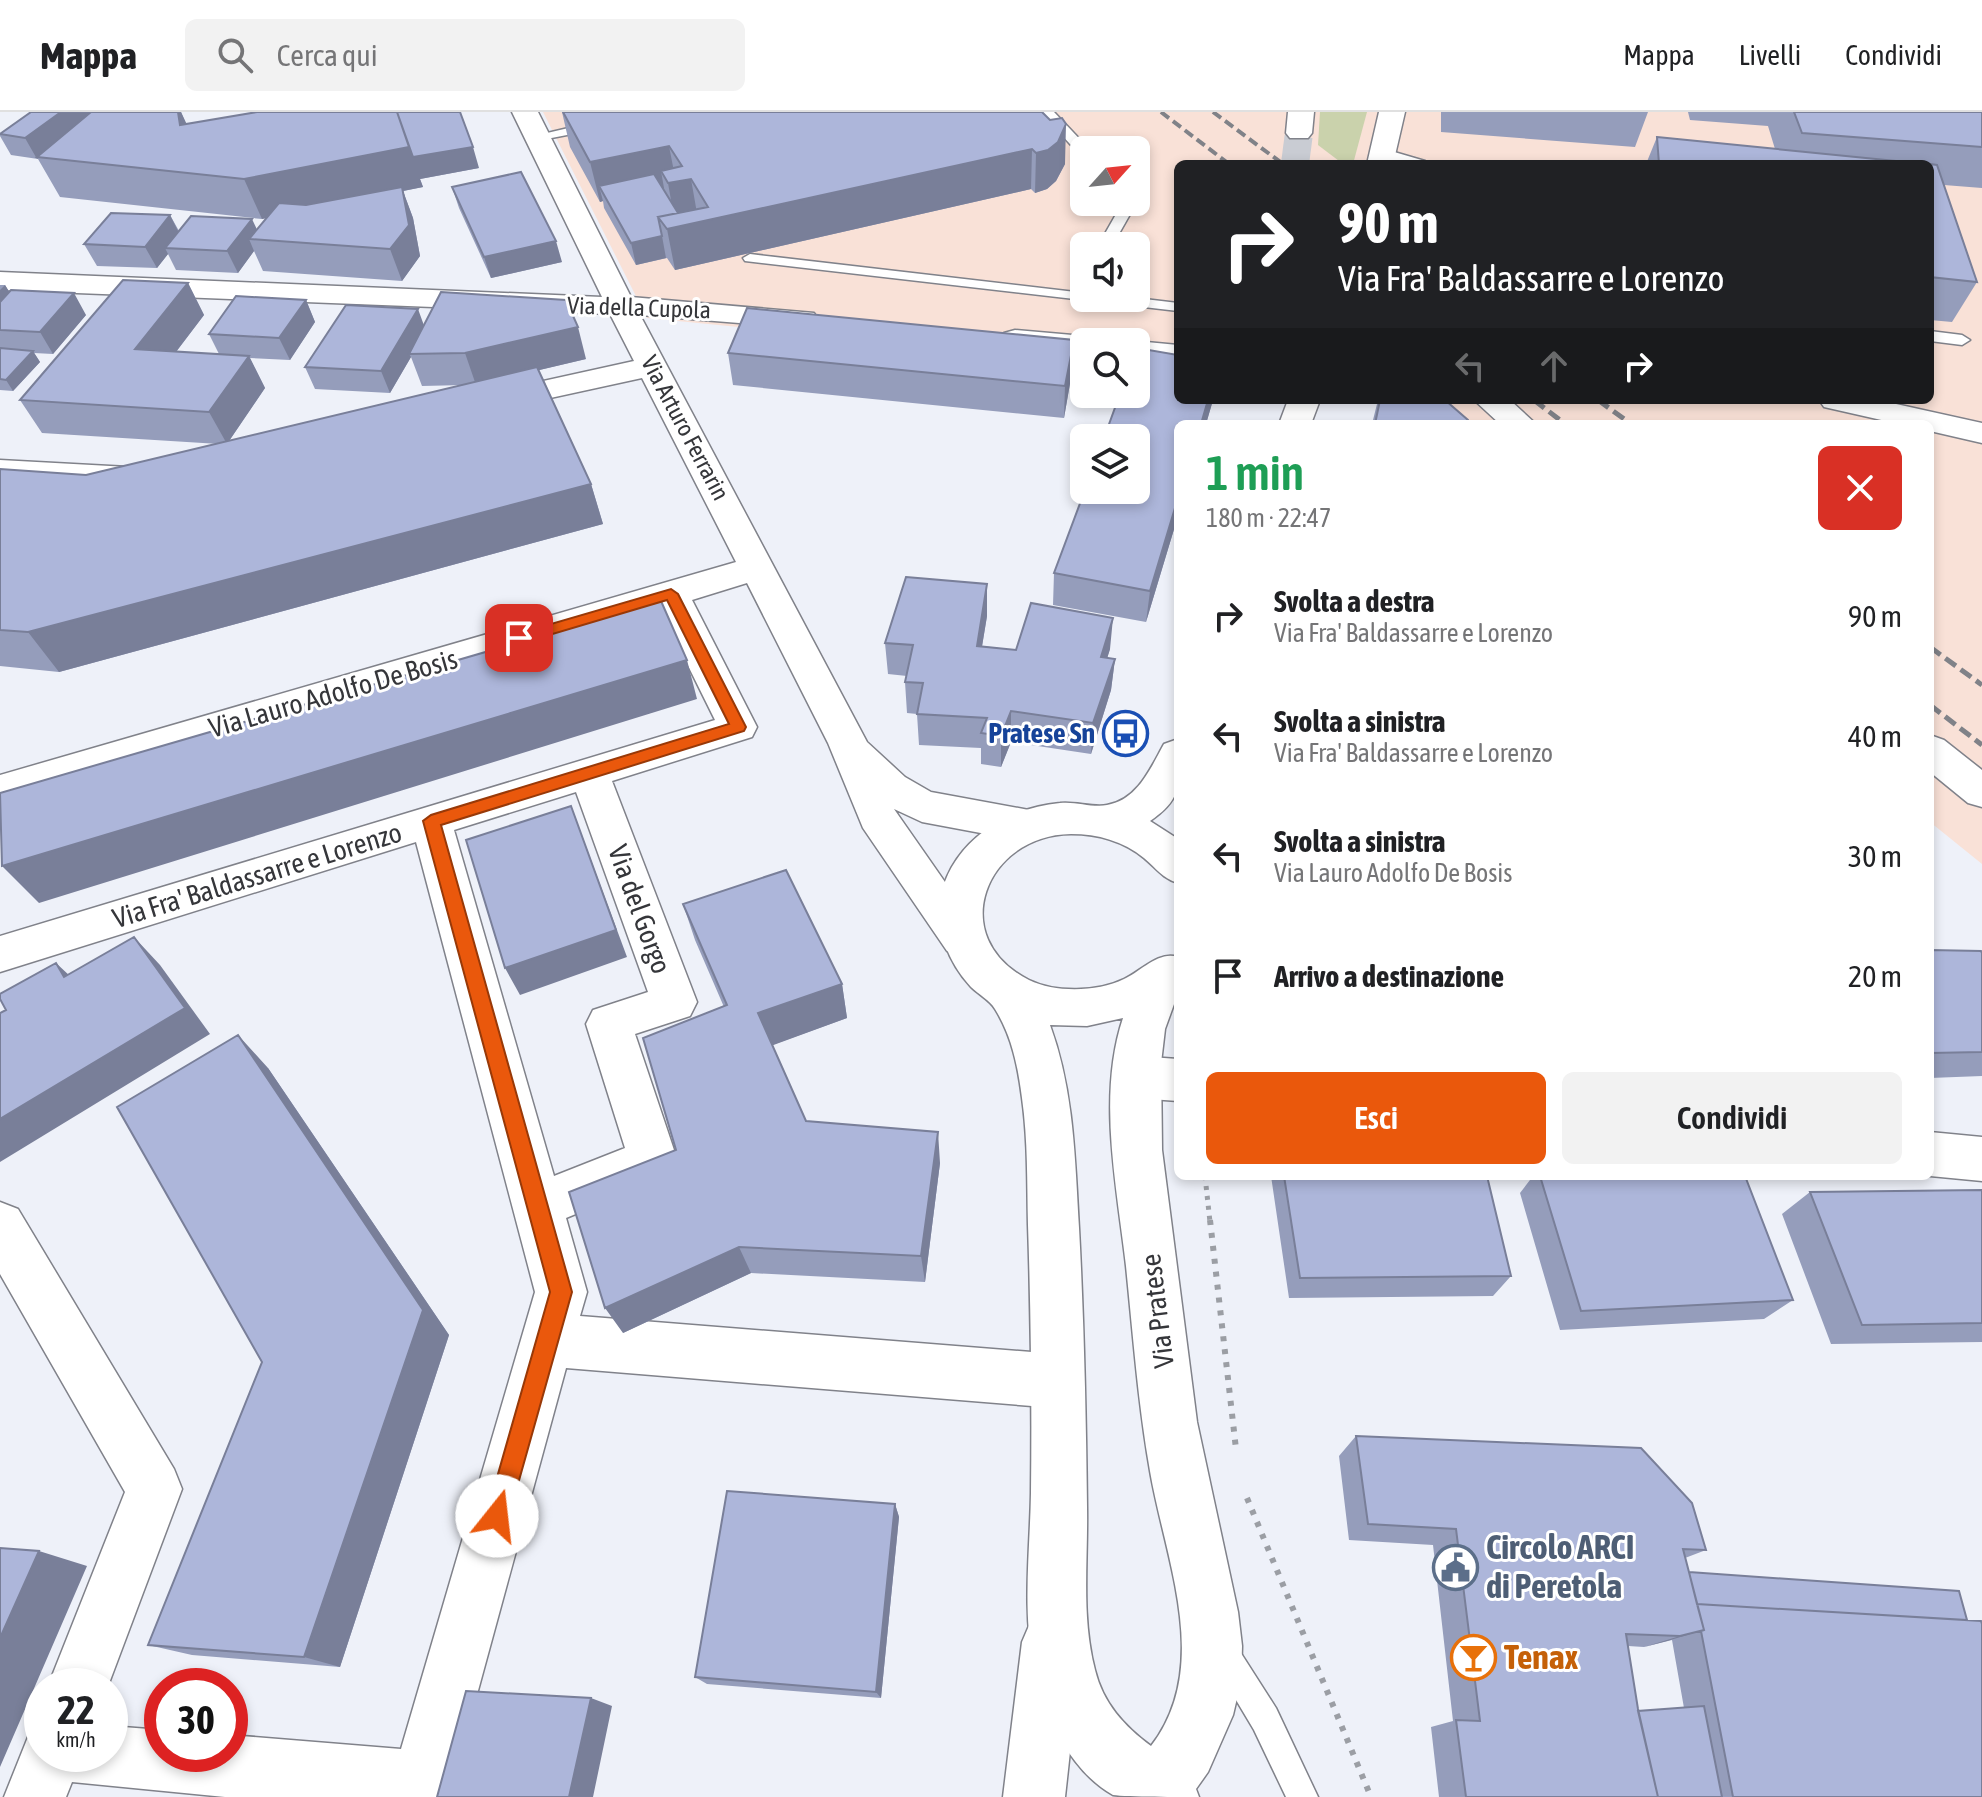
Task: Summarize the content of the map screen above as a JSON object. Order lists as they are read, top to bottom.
{
  "streets": {
    "street": [
      "Via della Cupola",
      "Via Arturo Ferrarin",
      "Via Lauro Adolfo De Bosis",
      "Via Fra' Baldassarre e Lorenzo",
      "Via del Gorgo",
      "Via Pratese"
    ]
  },
  "crossings": [
    ["Via della Cupola", "Via Arturo Ferrarin"],
    ["Via Arturo Ferrarin", "Via Lauro Adolfo De Bosis"],
    ["Via Arturo Ferrarin", "Via Pratese"],
    ["Via Lauro Adolfo De Bosis", "Via Fra' Baldassarre e Lorenzo"],
    ["Via Fra' Baldassarre e Lorenzo", "Via del Gorgo"]
  ],
  "places": {
    "bus stop": ["Pratese Sn"],
    "public building": ["Circolo ARCI di Peretola"],
    "bar": ["Tenax"]
  },
  "north": "top right",
  "page": {
    "header": "Mappa",
    "search": "Cerca qui",
    "nav": ["Mappa", "Livelli", "Condividi"],
    "turn": ["90 m", "Via Fra' Baldassarre e Lorenzo"],
    "heading": ["1 min", "180 m · 22:47"],
    "list": [
      {
        "name": "Svolta a destra",
        "note": "Via Fra' Baldassarre e Lorenzo",
        "value": "90 m"
      },
      {
        "name": "Svolta a sinistra",
        "note": "Via Fra' Baldassarre e Lorenzo",
        "value": "40 m"
      },
      {
        "name": "Svolta a sinistra",
        "note": "Via Lauro Adolfo De Bosis",
        "value": "30 m"
      },
      {
        "name": "Arrivo a destinazione",
        "value": "20 m"
      }
    ],
    "buttons": ["Esci", "Condividi"],
    "speed": "22 km/h",
    "limit": "30"
  }
}
